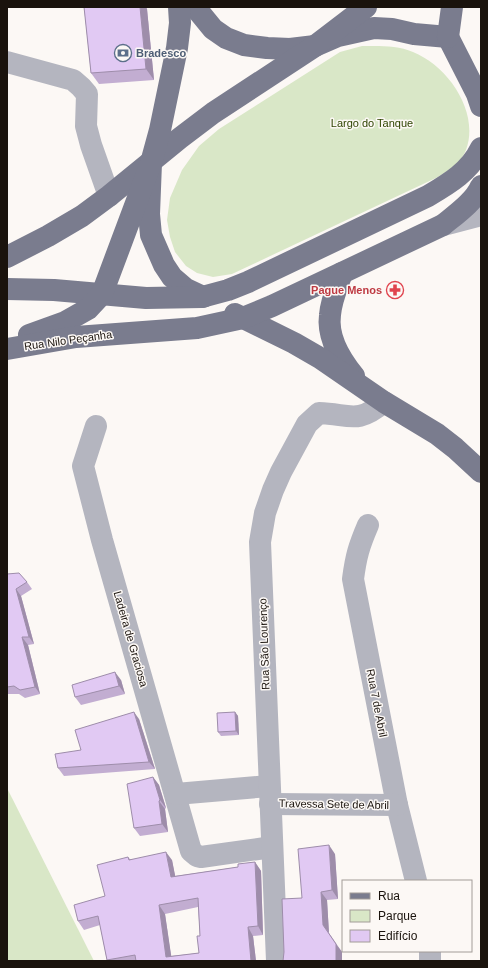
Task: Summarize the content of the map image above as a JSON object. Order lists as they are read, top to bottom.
{
  "streets": {
    "main road": ["Rua Nilo Peçanha"],
    "street": [
      "Ladeira de Graciosa",
      "Rua São Lourenço",
      "Rua 7 de Abril",
      "Travessa Sete de Abril"
    ]
  },
  "crossings": [
    ["Ladeira de Graciosa", "Rua São Lourenço"],
    ["Ladeira de Graciosa", "Travessa Sete de Abril"],
    ["Rua São Lourenço", "Travessa Sete de Abril"],
    ["Rua 7 de Abril", "Travessa Sete de Abril"]
  ],
  "parks": ["Largo do Tanque"],
  "places": {
    "bank": ["Bradesco"],
    "pharmacy": ["Pague Menos"]
  },
  "legend": ["Rua", "Parque", "Edifício"]
}
